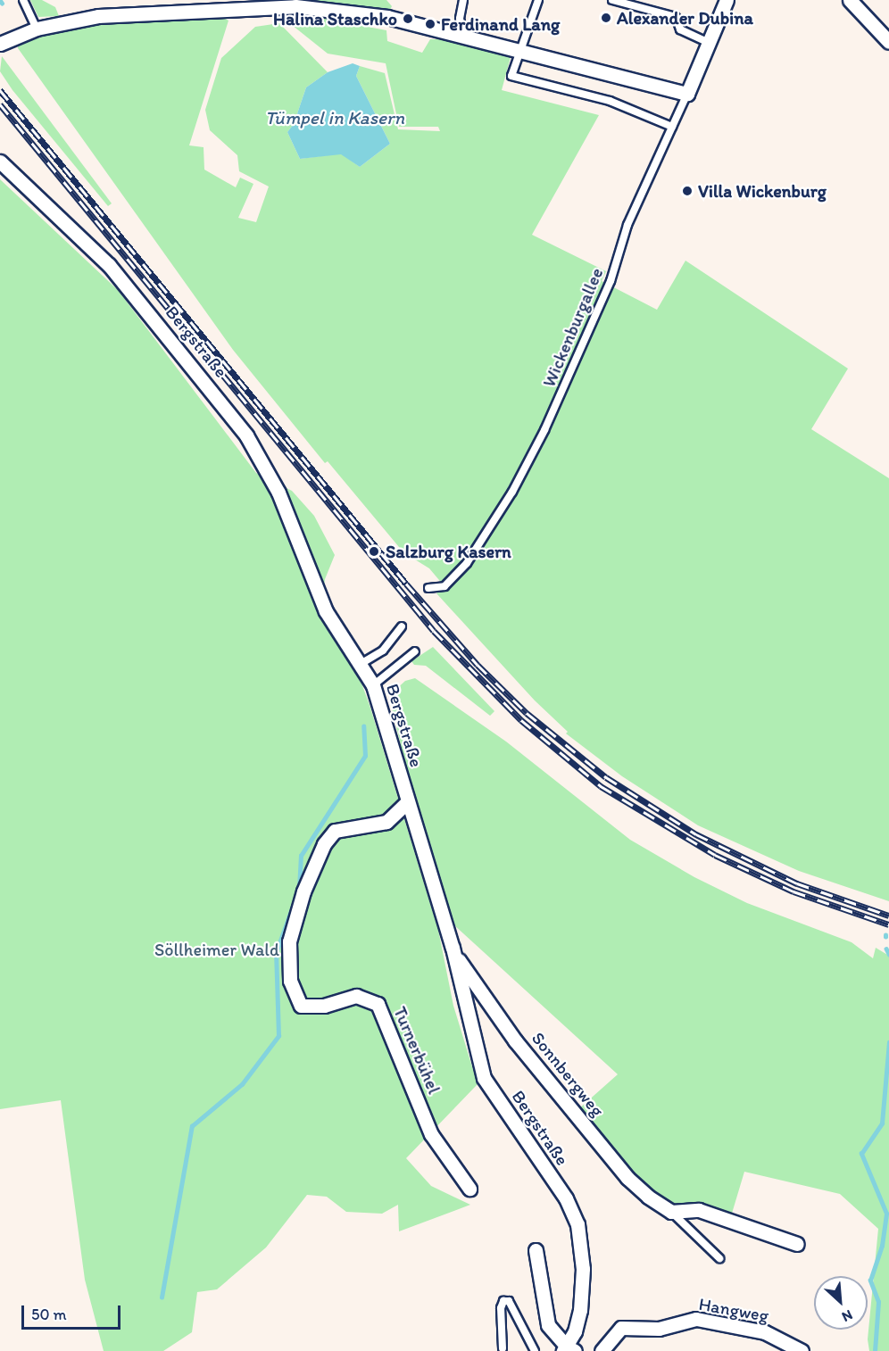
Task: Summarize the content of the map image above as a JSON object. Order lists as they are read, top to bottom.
{
  "streets": {
    "street": [
      "Bergstraße",
      "Turnerbühel",
      "Sonnbergweg",
      "Hangweg"
    ],
    "lane": ["Wickenburgallee"]
  },
  "crossings": [
    ["Bergstraße", "Turnerbühel"],
    ["Bergstraße", "Sonnbergweg"]
  ],
  "water": ["Tümpel in Kasern"],
  "parks": ["Söllheimer Wald"],
  "places": [
    "Alexander Dubina",
    "Halina Staschko",
    "Ferdinand Lang",
    "Villa Wickenburg",
    "Salzburg Kasern"
  ],
  "scale_bar": "50 m",
  "north": "bottom right"
}
